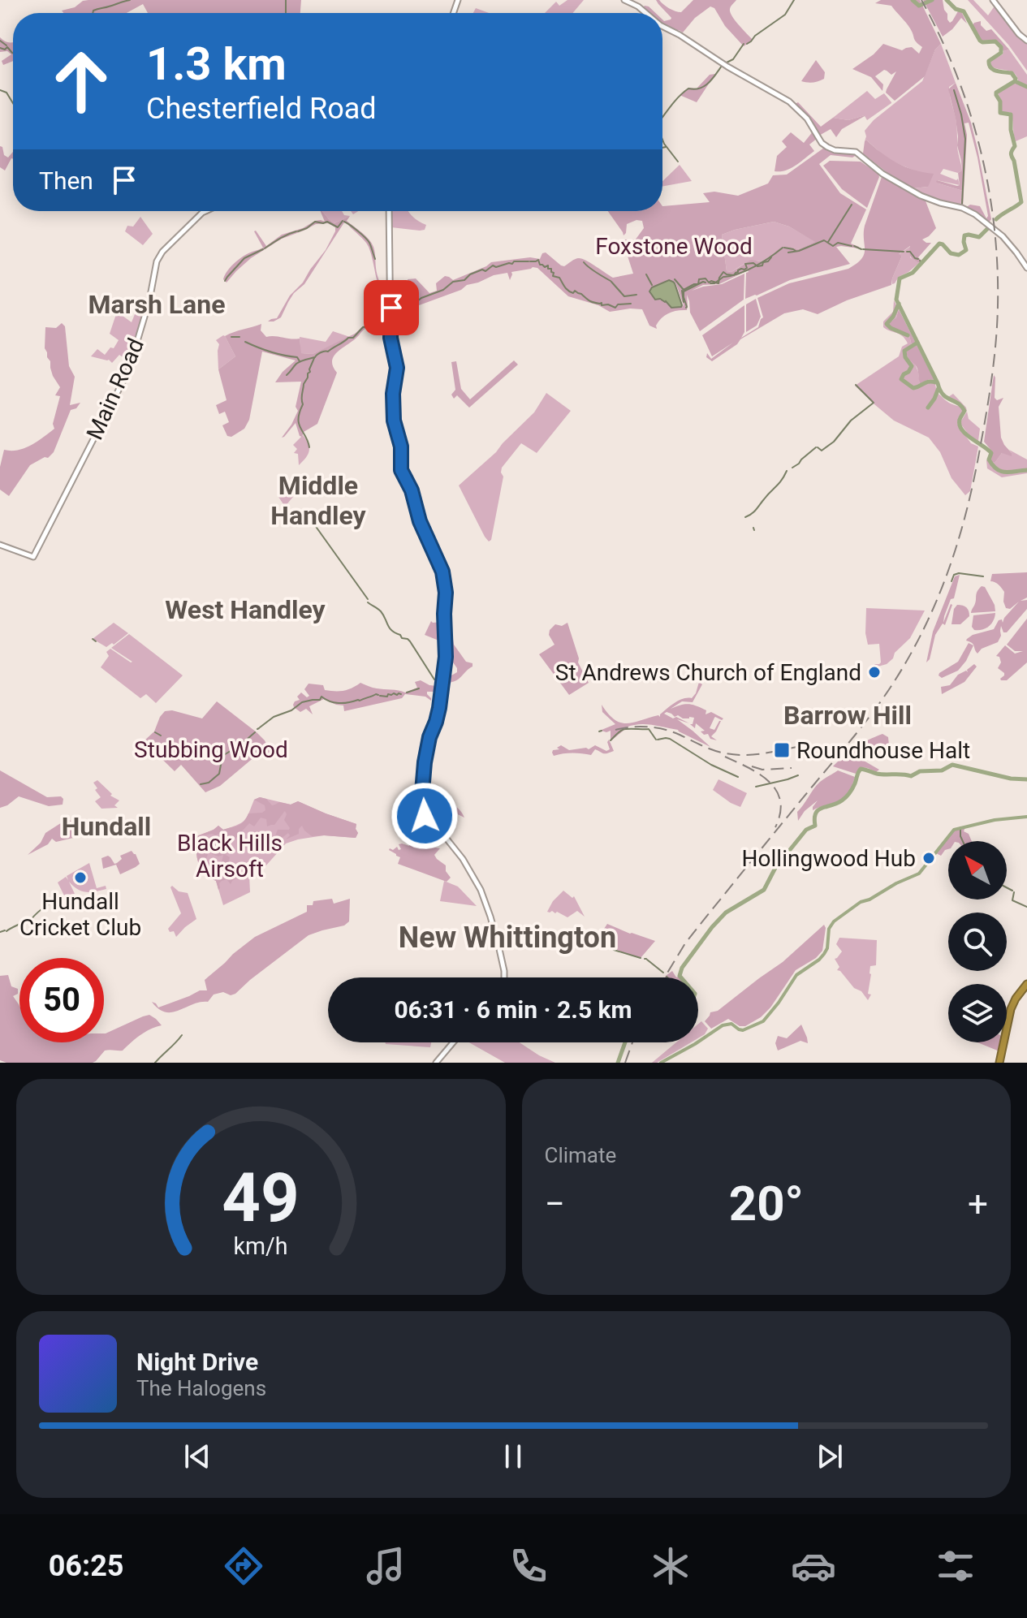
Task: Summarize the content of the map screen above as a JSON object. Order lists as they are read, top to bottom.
{
  "streets": {
    "main road": ["Main Road"]
  },
  "districts": [
    "Marsh Lane",
    "Middle Handley",
    "West Handley",
    "Barrow Hill",
    "Hundall",
    "New Whittington"
  ],
  "parks": ["Foxstone Wood", "Stubbing Wood", "Black Hills Airsoft"],
  "places": {
    "other": ["St Andrews Church of England", "Hollingwood Hub", "Hundall Cricket Club"],
    "transit": ["Roundhouse Halt"]
  },
  "north": "top left",
  "page": {
    "turn": ["1.3 km", "Chesterfield Road"],
    "then": "Then",
    "limit": "50",
    "trip": "06:31 · 6 min · 2.5 km",
    "tile": "Climate",
    "heat": ["−", "20°", "+"],
    "song": ["Night Drive", "The Halogens"],
    "tabs": "06:25",
    "gauge": ["49", "km/h"]
  }
}
